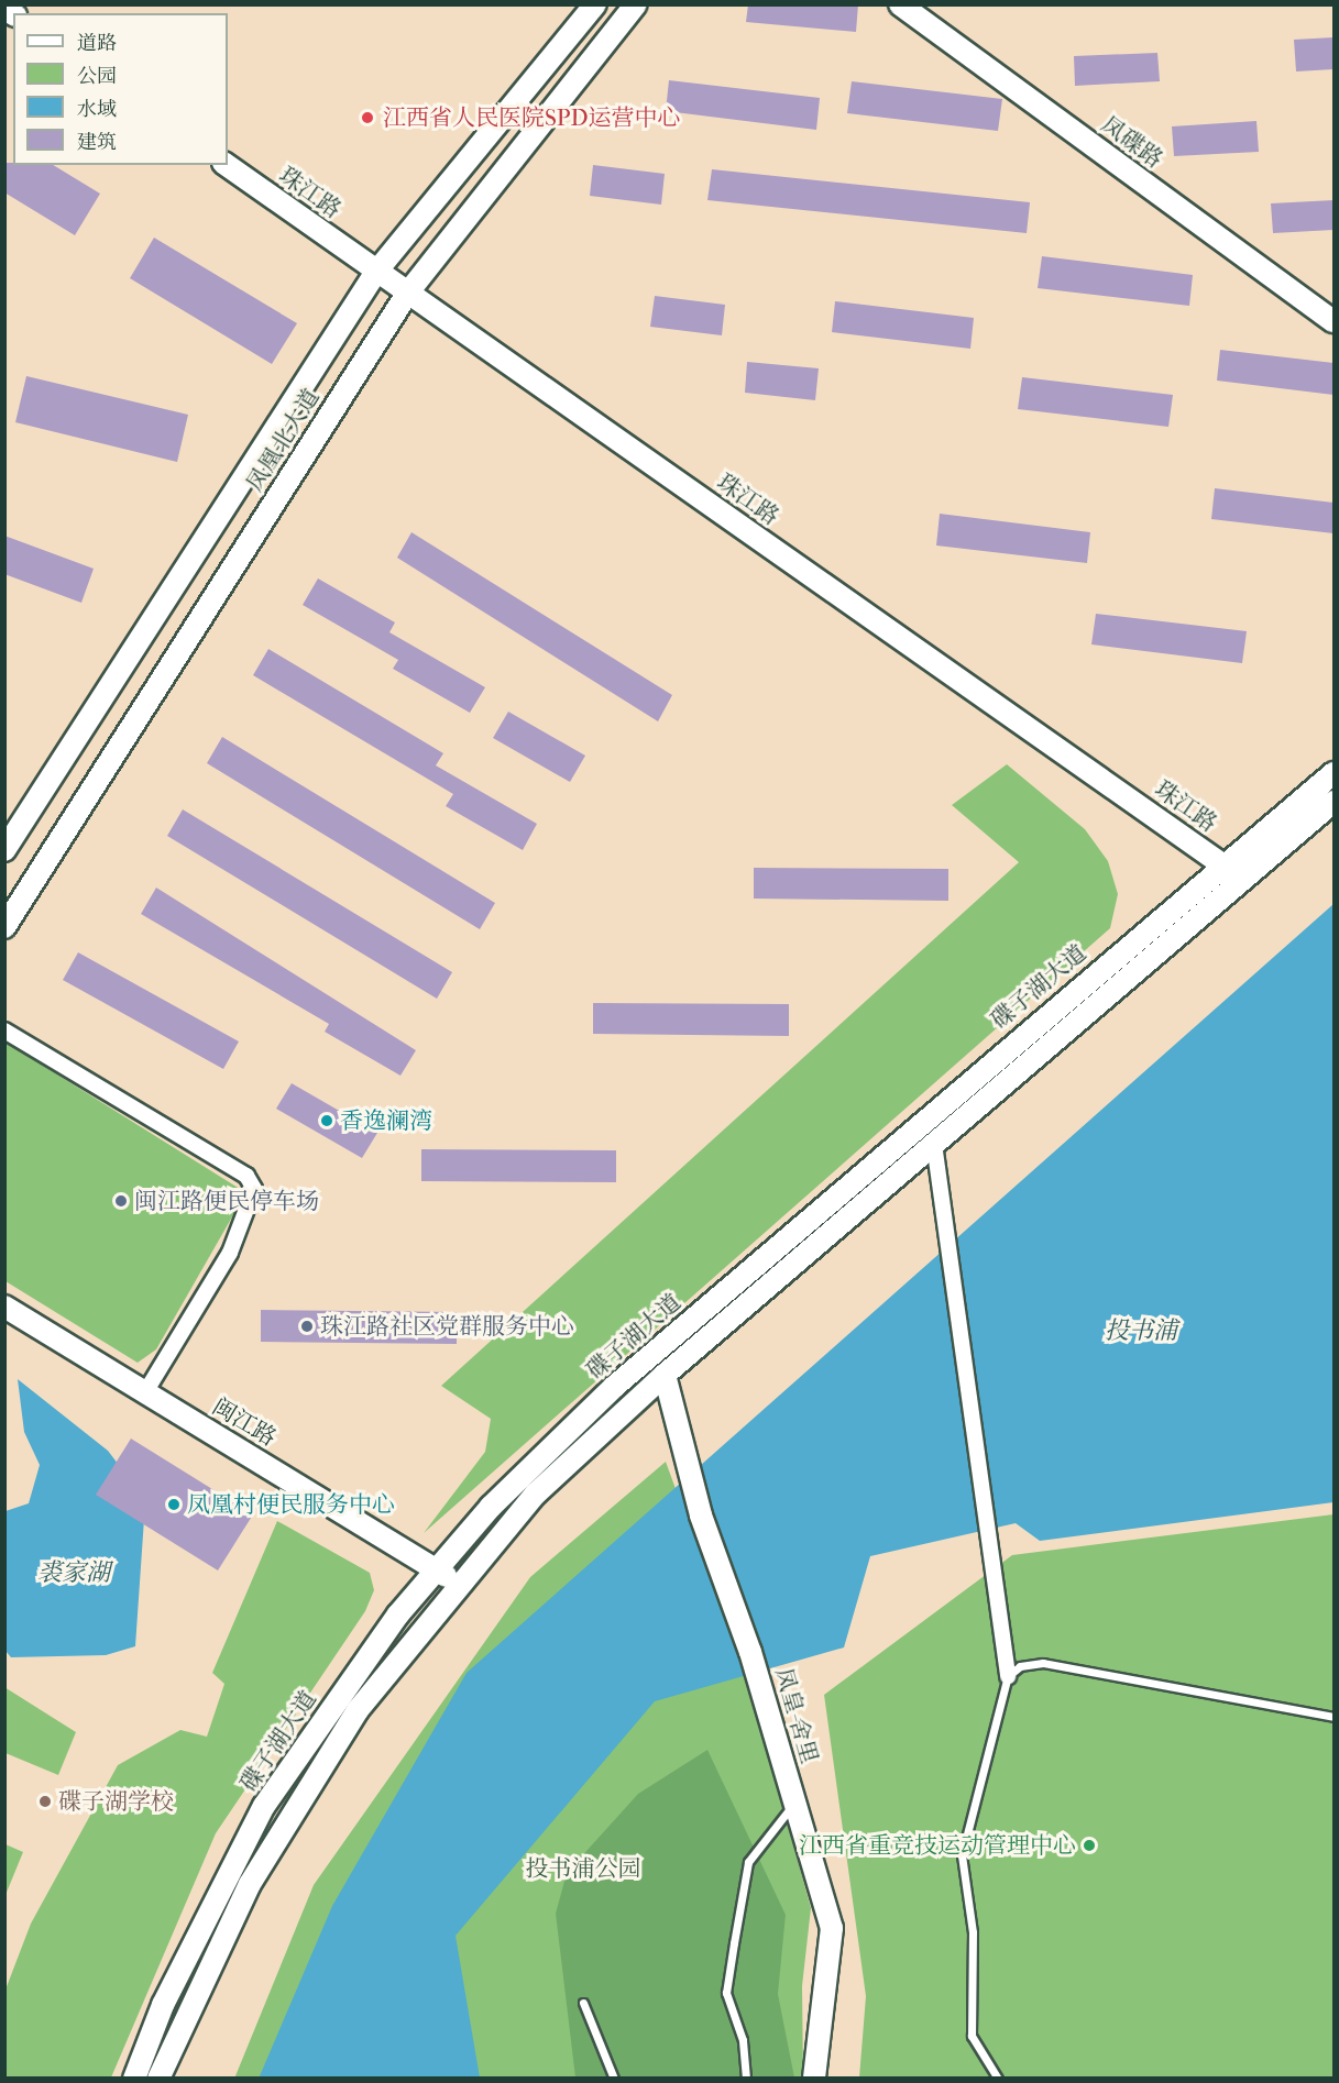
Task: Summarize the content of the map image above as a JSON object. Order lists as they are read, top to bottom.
{
  "streets": {
    "main road": [
      "凤碟路",
      "珠江路",
      "凤凰北大道",
      "碟子湖大道",
      "闽江路",
      "凤皇-舍里"
    ]
  },
  "crossings": [
    ["珠江路", "凤凰北大道"],
    ["珠江路", "碟子湖大道"],
    ["碟子湖大道", "闽江路"]
  ],
  "water": ["投书浦", "裘家湖"],
  "parks": ["投书浦公园"],
  "places": [
    "江西省人民医院SPD运营中心",
    "香逸澜湾",
    "闽江路便民停车场",
    "珠江路社区党群服务中心",
    "凤凰村便民服务中心",
    "碟子湖学校",
    "江西省重竞技运动管理中心"
  ],
  "legend": [
    "道路",
    "公园",
    "水域",
    "建筑"
  ]
}
